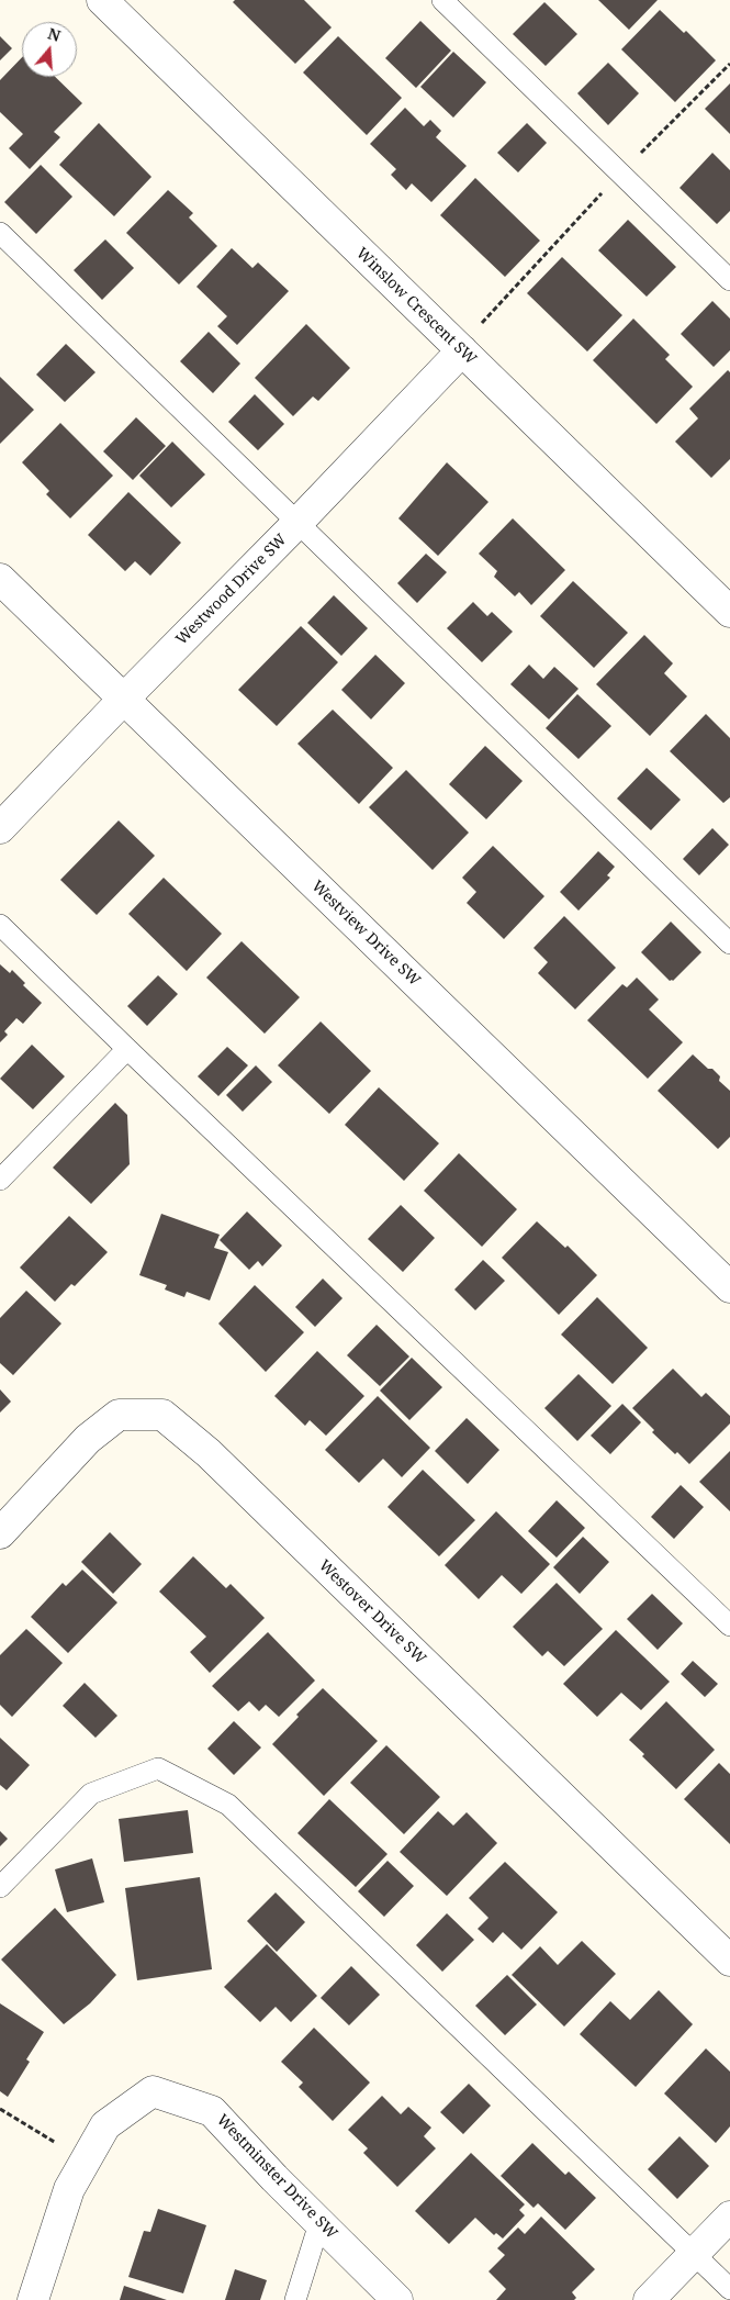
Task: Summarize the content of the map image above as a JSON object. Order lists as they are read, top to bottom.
{
  "streets": {
    "street": [
      "Winslow Crescent SW",
      "Westwood Drive SW",
      "Westview Drive SW",
      "Westover Drive SW",
      "Westminster Drive SW"
    ]
  },
  "crossings": [
    ["Winslow Crescent SW", "Westwood Drive SW"],
    ["Westwood Drive SW", "Westview Drive SW"]
  ],
  "north": "top"
}
